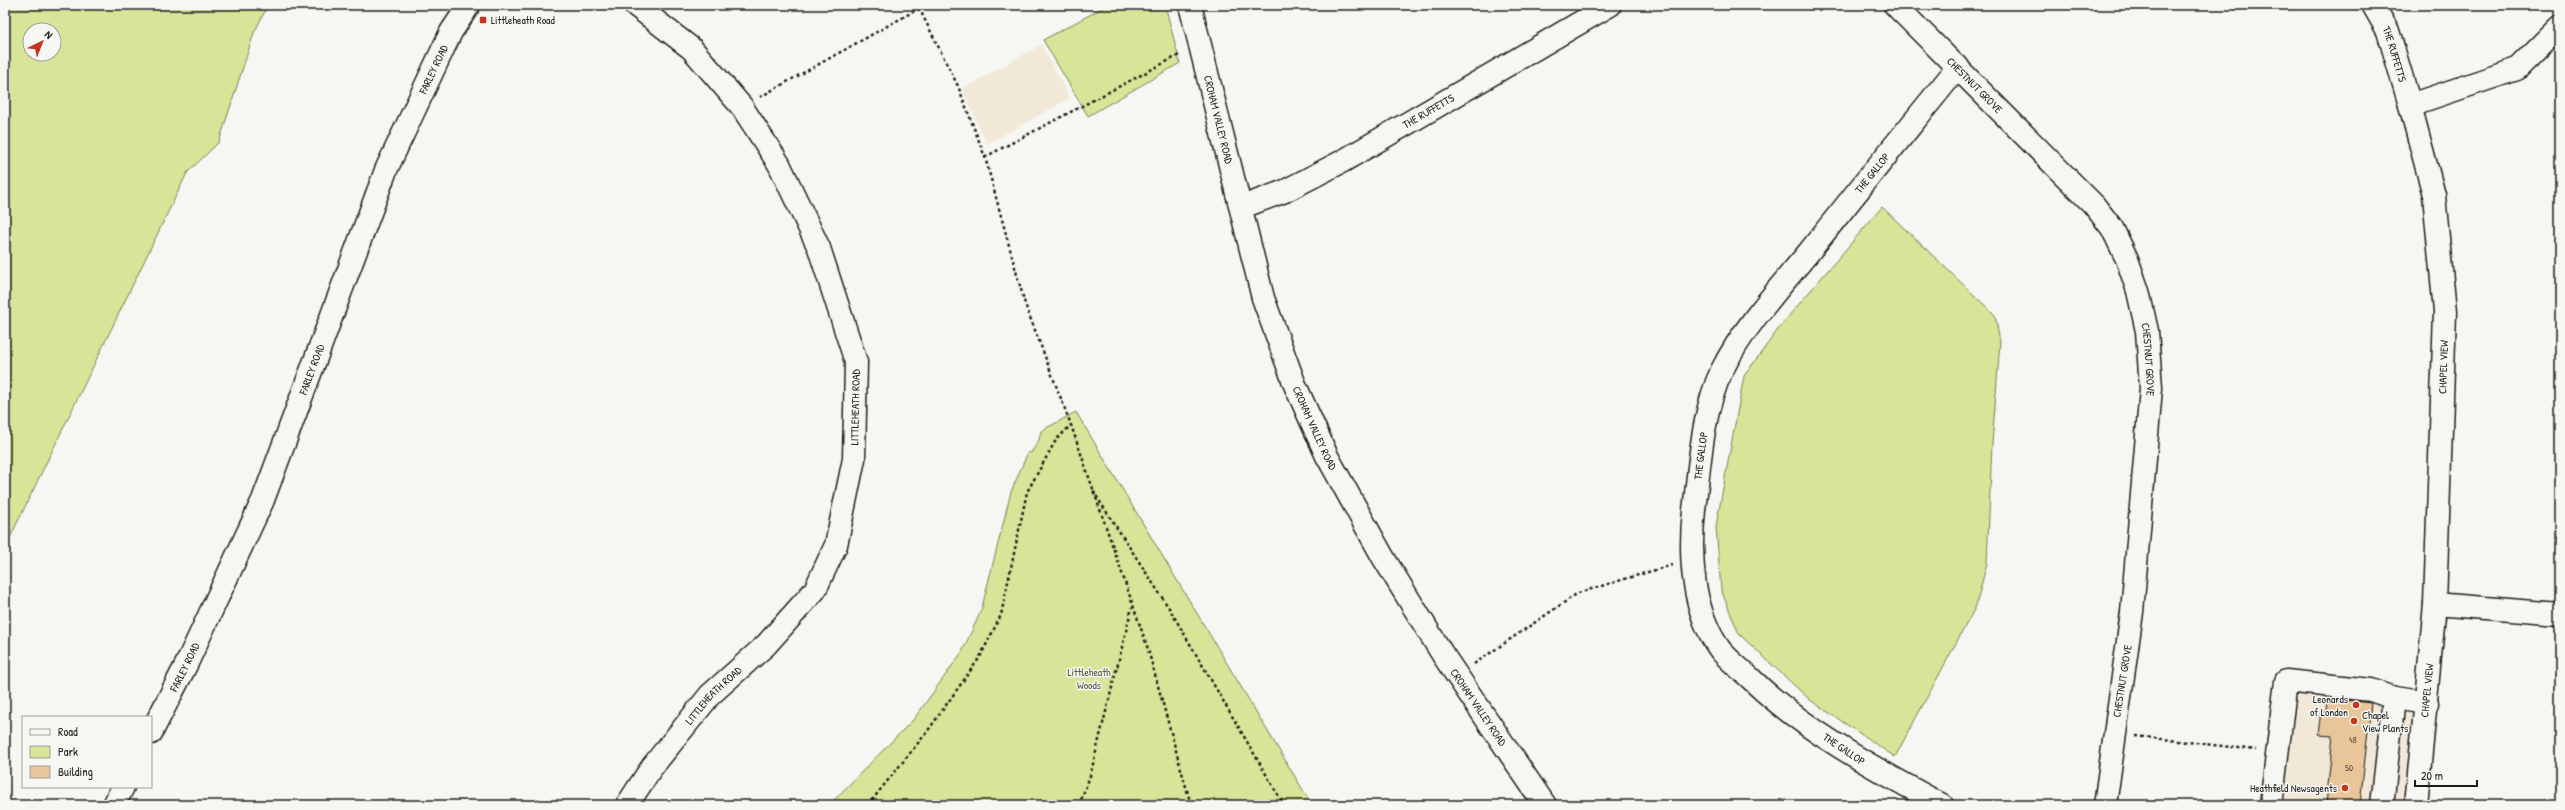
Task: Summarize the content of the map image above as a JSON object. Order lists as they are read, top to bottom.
{
  "streets": {
    "street": [
      "THE RUFFETTS",
      "FARLEY ROAD",
      "CHESTNUT GROVE",
      "CROHAM VALLEY ROAD",
      "THE GALLOP",
      "CHAPEL VIEW",
      "LITTLEHEATH ROAD"
    ]
  },
  "crossings": [
    ["THE RUFFETTS", "CROHAM VALLEY ROAD"],
    ["THE RUFFETTS", "CHAPEL VIEW"],
    ["CHESTNUT GROVE", "THE GALLOP"]
  ],
  "parks": ["Littleheath Woods"],
  "places": {
    "transit": ["Littleheath Road"],
    "other": ["Leonards of London", "Chapel View Plants", "Heathfield Newsagents"]
  },
  "house_numbers": ["48", "50"],
  "legend": ["Road", "Park", "Building"],
  "scale_bar": "20 m",
  "north": "top right"
}
